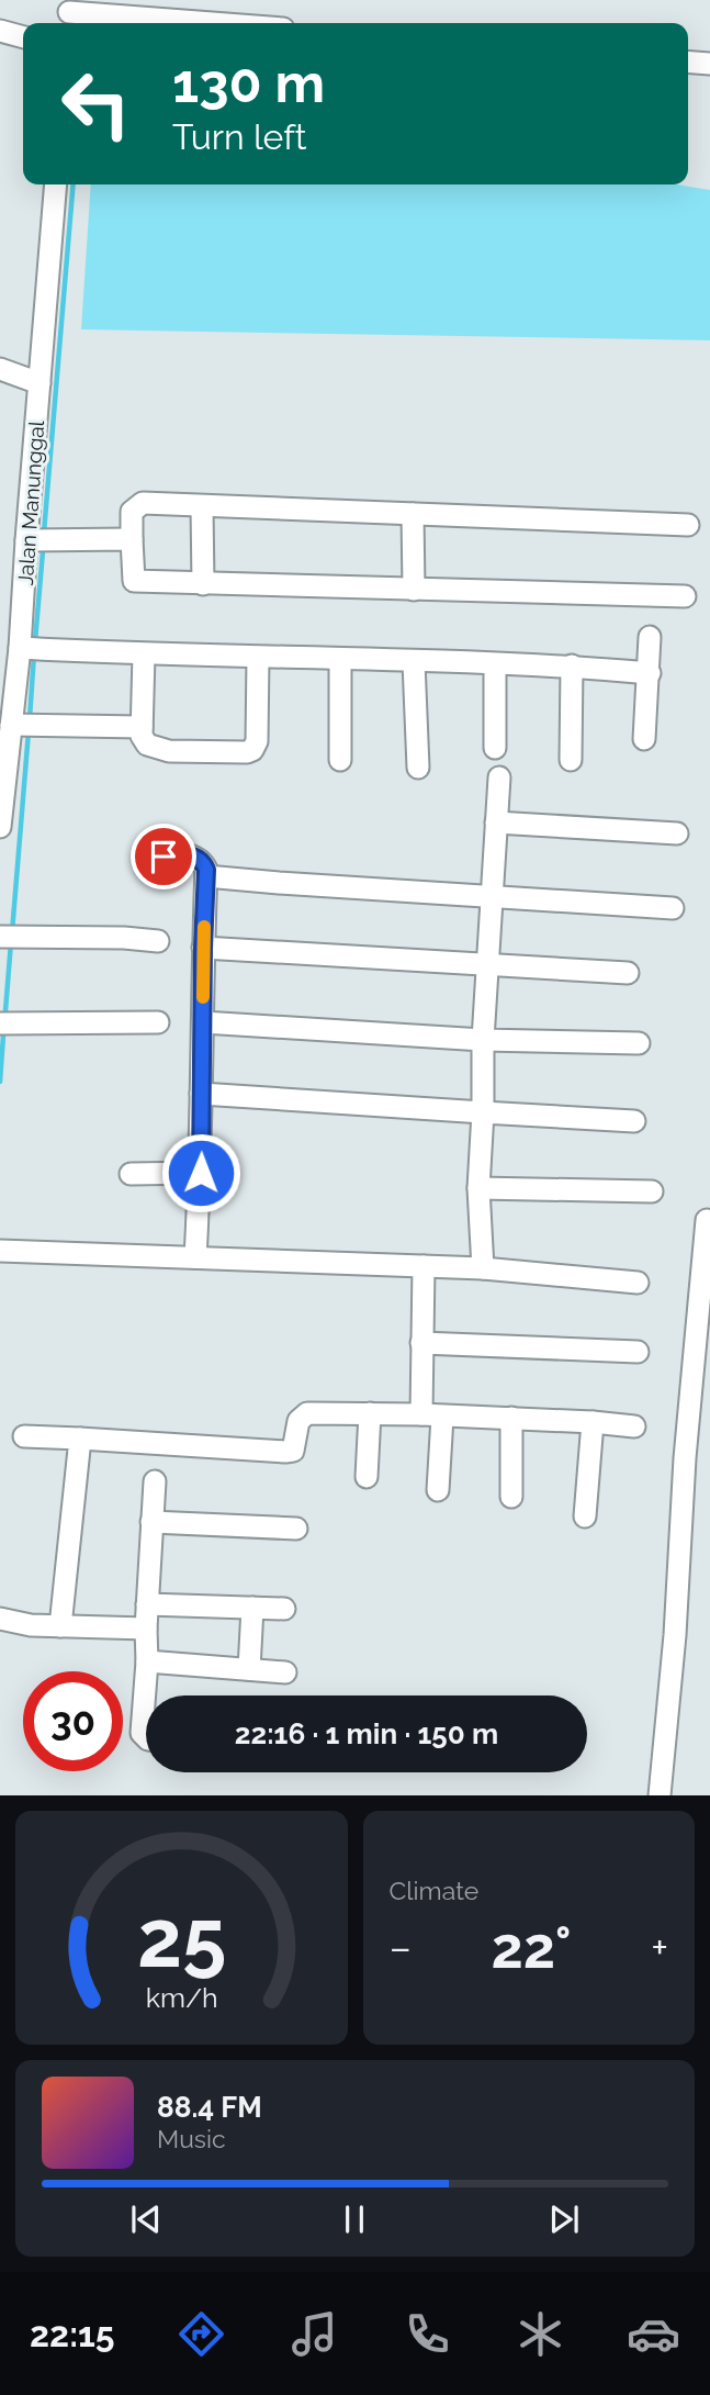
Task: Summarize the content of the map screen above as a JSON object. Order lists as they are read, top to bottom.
{
  "streets": {
    "street": ["Jalan Manunggal"]
  },
  "page": {
    "turn": ["130 m", "Turn left"],
    "limit": "30",
    "trip": "22:16 · 1 min · 150 m",
    "tile": "Climate",
    "heat": ["−", "22°", "+"],
    "song": ["88.4 FM", "Music"],
    "tabs": "22:15",
    "gauge": ["25", "km/h"]
  }
}
